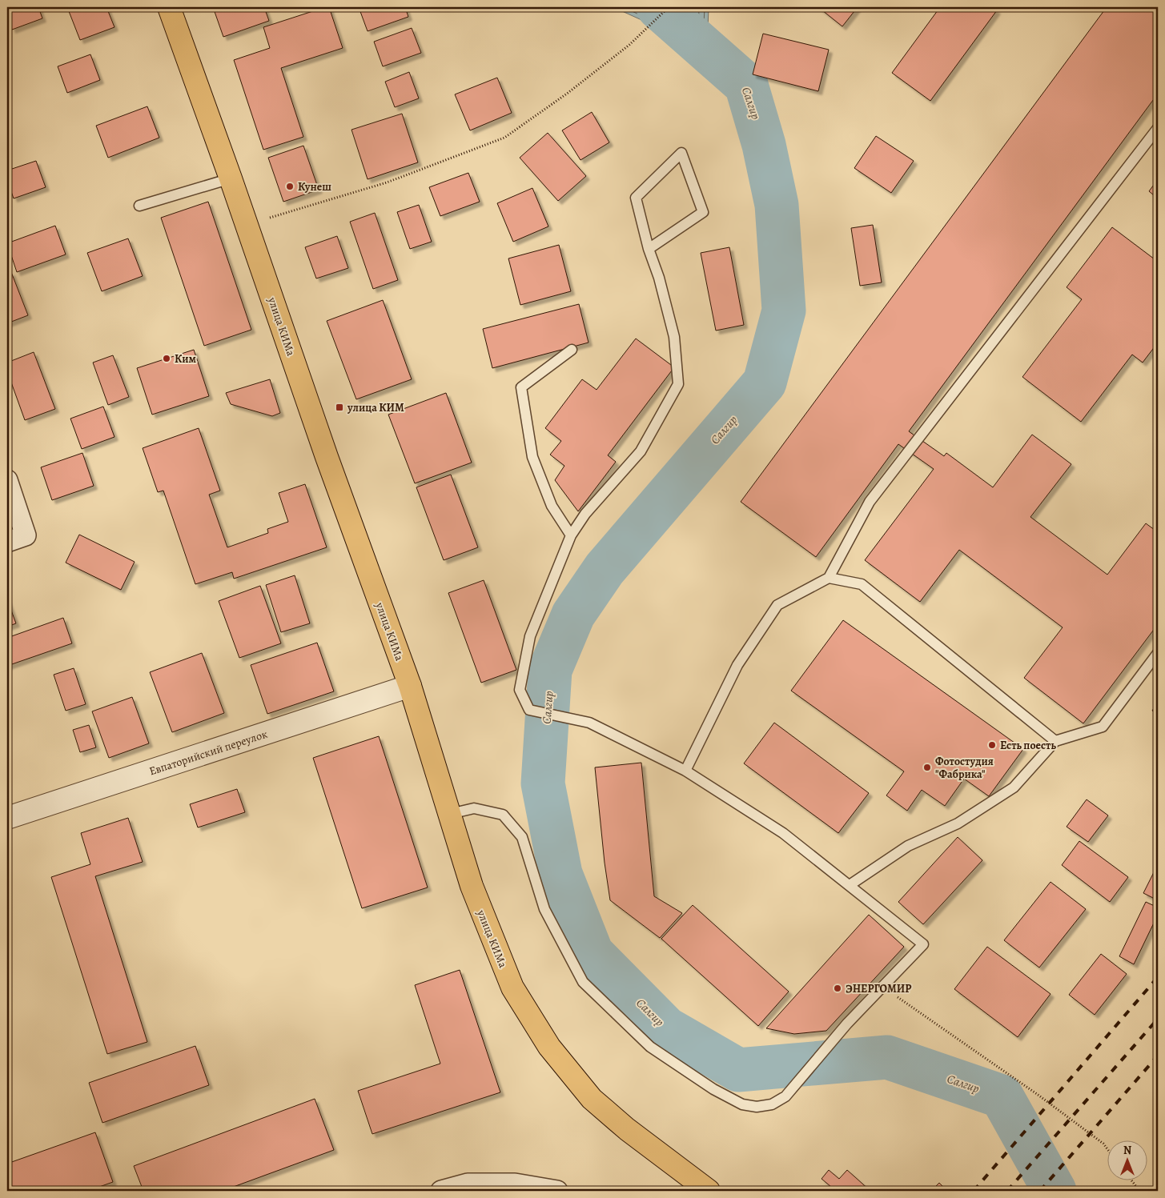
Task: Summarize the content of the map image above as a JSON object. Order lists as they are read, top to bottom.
{
  "streets": {
    "main road": ["улица КИМа"],
    "street": ["Евпаторийский переулок"]
  },
  "crossings": [
    ["улица КИМа", "Евпаторийский переулок"]
  ],
  "water": ["Салгир"],
  "places": {
    "other": [
      "Кунеш",
      "Ким",
      "Есть поесть",
      "Фотостудия \"Фабрика\"",
      "ЭНЕРГОМИР"
    ],
    "transit": ["улица КИМ"]
  },
  "north": "top"
}
